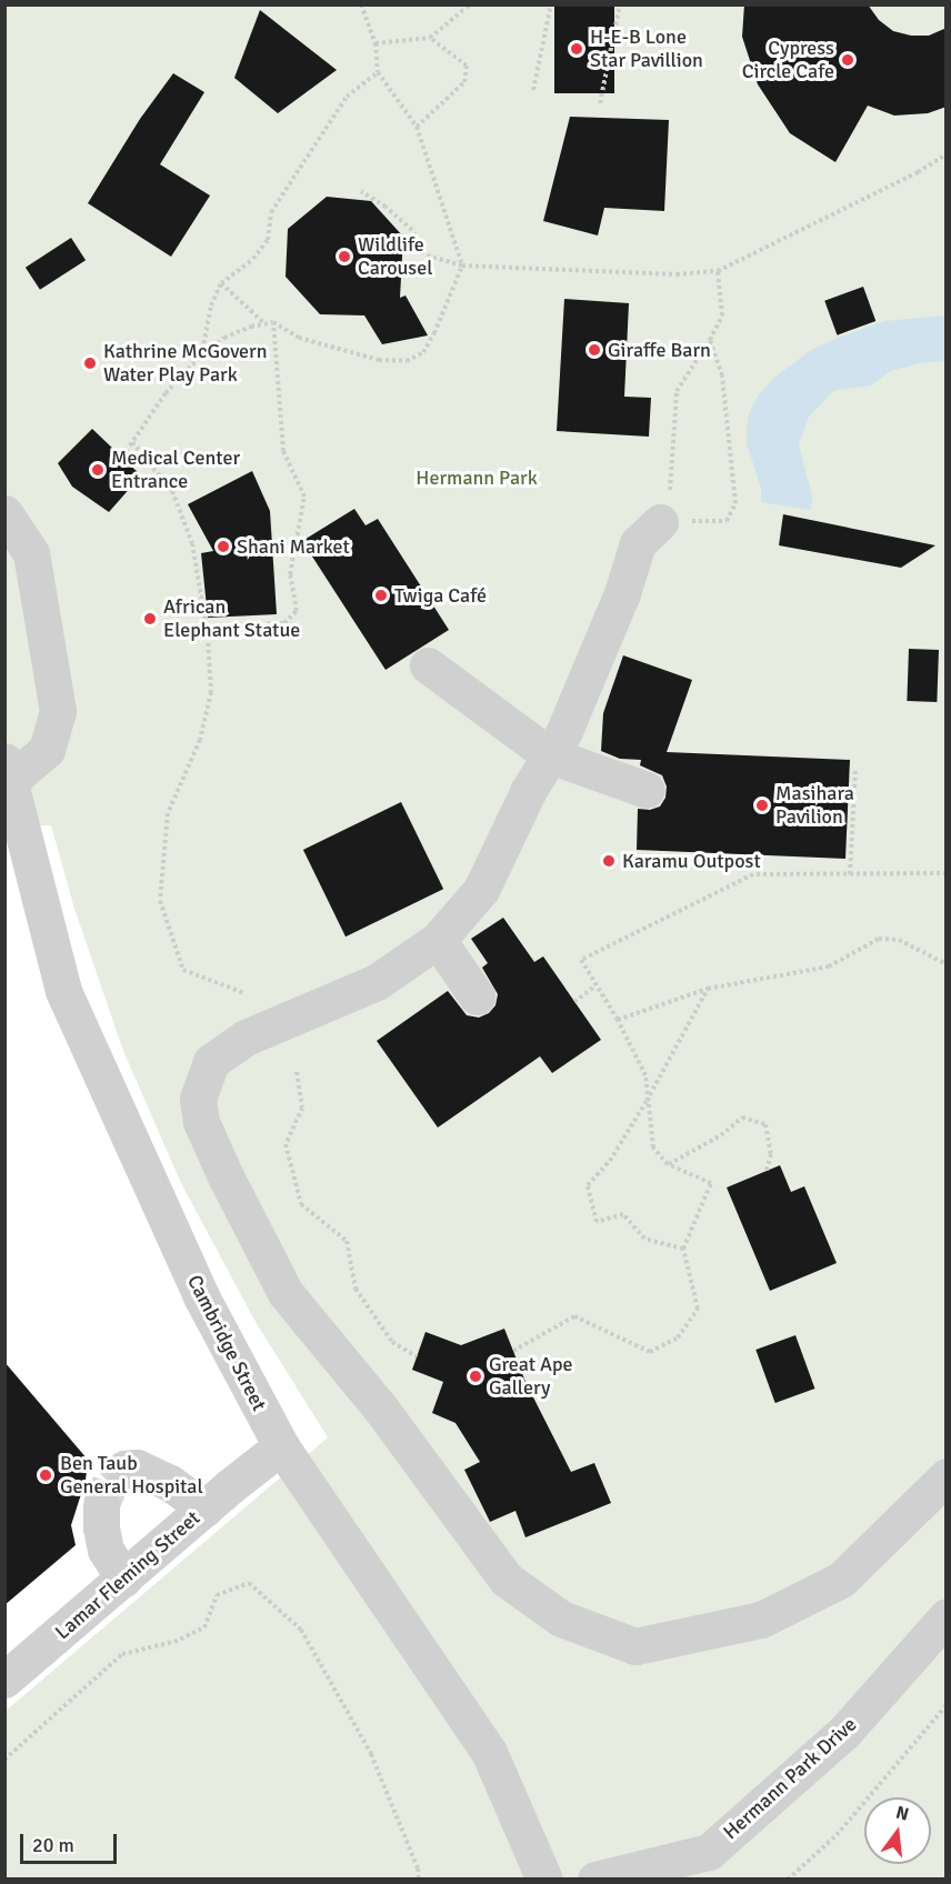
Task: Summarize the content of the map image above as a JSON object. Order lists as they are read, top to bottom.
{
  "streets": {
    "street": ["Cambridge Street", "Lamar Fleming Street", "Hermann Park Drive"]
  },
  "crossings": [
    ["Cambridge Street", "Lamar Fleming Street"]
  ],
  "parks": ["Hermann Park"],
  "places": [
    "H-E-B Lone Star Pavillion",
    "Cypress Circle Cafe",
    "Wildlife Carousel",
    "Giraffe Barn",
    "Kathrine McGovern Water Play Park",
    "Medical Center Entrance",
    "Shani Market",
    "Twiga Café",
    "African Elephant Statue",
    "Masihara Pavilion",
    "Karamu Outpost",
    "Great Ape Gallery",
    "Ben Taub General Hospital"
  ],
  "scale_bar": "20 m",
  "north": "top"
}
